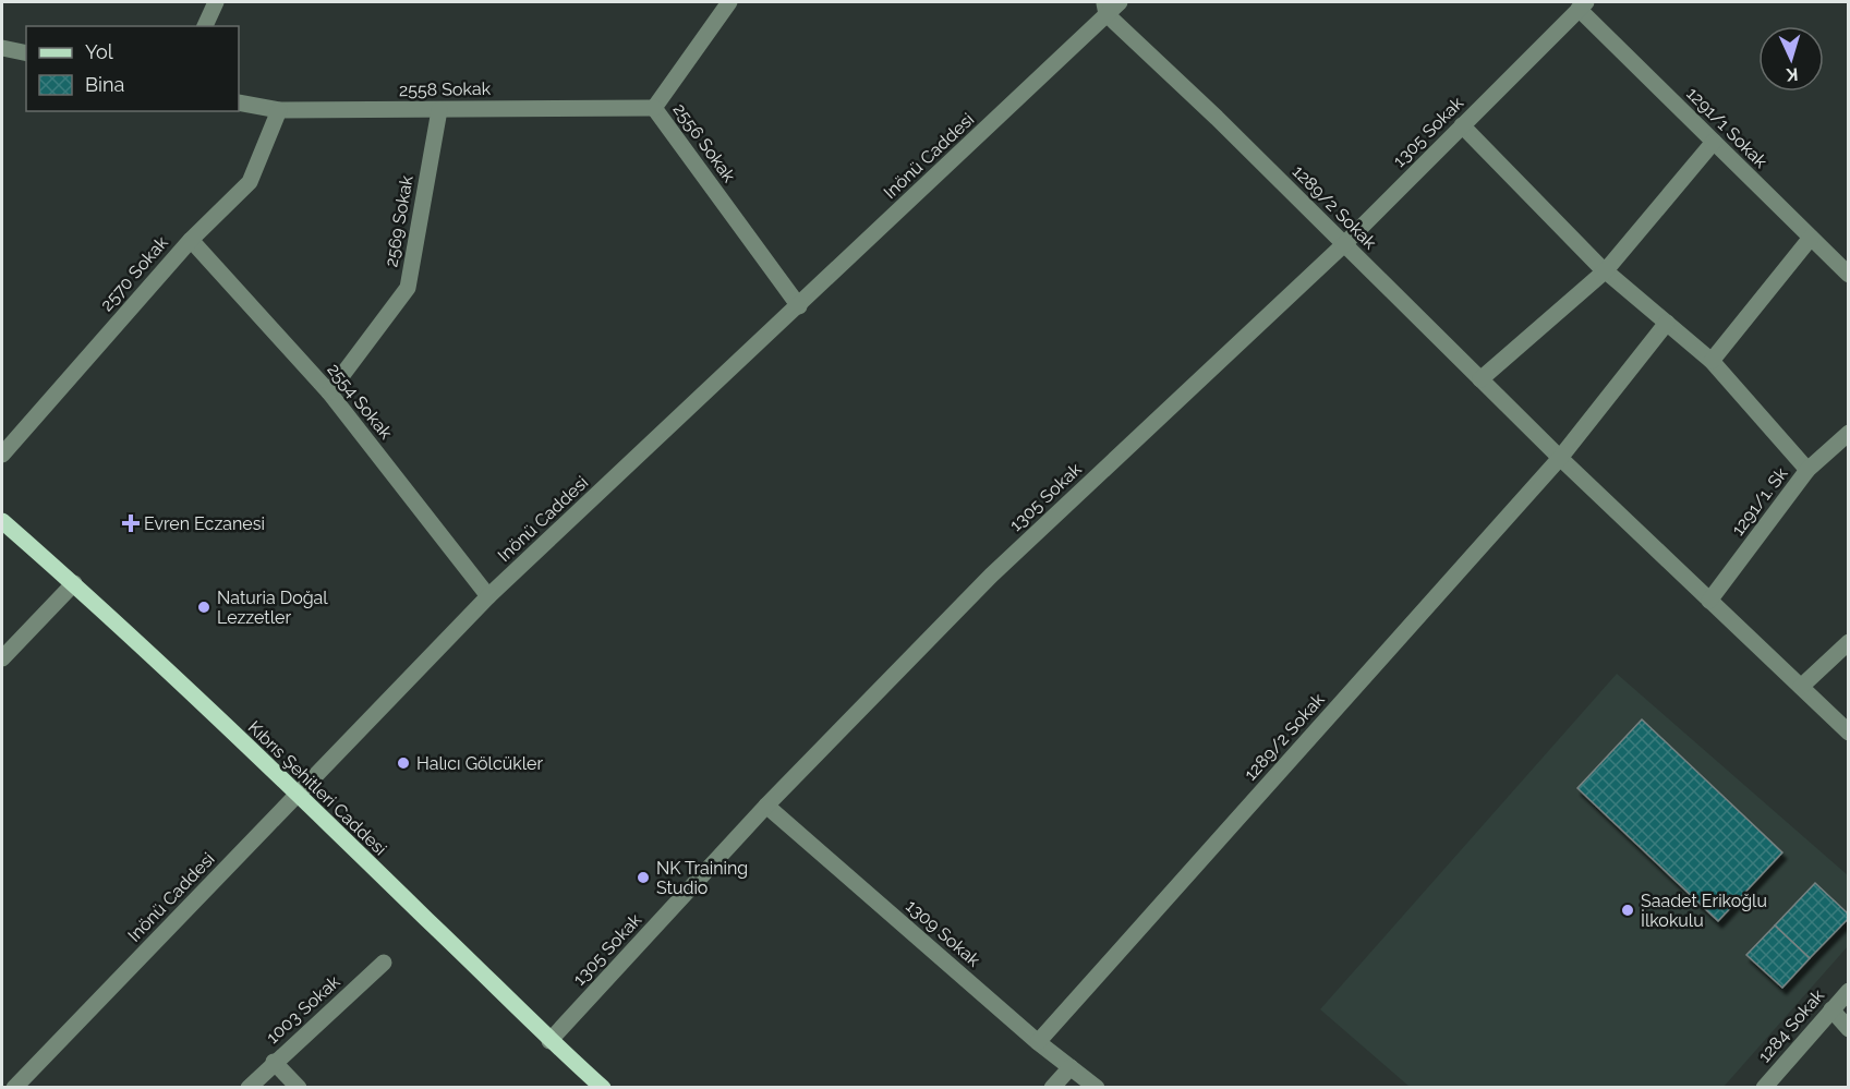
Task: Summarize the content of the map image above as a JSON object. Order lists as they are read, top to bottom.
{
  "streets": {
    "main road": ["Kıbrıs Şehitleri Caddesi"],
    "street": [
      "2558 Sokak",
      "1291/1 Sokak",
      "1305 Sokak",
      "2556 Sokak",
      "Inönü Caddesi",
      "1289/2 Sokak",
      "2569 Sokak",
      "2570 Sokak",
      "2554 Sokak",
      "1291/1. Sk",
      "1309 Sokak",
      "1003 Sokak",
      "1284 Sokak"
    ]
  },
  "crossings": [
    ["2558 Sokak", "2556 Sokak"],
    ["2558 Sokak", "2569 Sokak"],
    ["2558 Sokak", "2570 Sokak"],
    ["1291/1 Sokak", "1305 Sokak"],
    ["1305 Sokak", "1289/2 Sokak"],
    ["1305 Sokak", "Kıbrıs Şehitleri Caddesi"],
    ["1305 Sokak", "1309 Sokak"],
    ["2556 Sokak", "Inönü Caddesi"],
    ["Inönü Caddesi", "1289/2 Sokak"],
    ["Inönü Caddesi", "2554 Sokak"],
    ["Inönü Caddesi", "Kıbrıs Şehitleri Caddesi"],
    ["1289/2 Sokak", "1291/1. Sk"],
    ["1289/2 Sokak", "1309 Sokak"],
    ["2569 Sokak", "2554 Sokak"],
    ["2570 Sokak", "2554 Sokak"]
  ],
  "places": {
    "health": ["Evren Eczanesi"],
    "other": [
      "Naturia Doğal Lezzetler",
      "Halıcı Gölcükler",
      "NK Training Studio",
      "Saadet Erikoğlu İlkokulu"
    ]
  },
  "legend": ["Yol", "Bina"],
  "north": "bottom"
}
